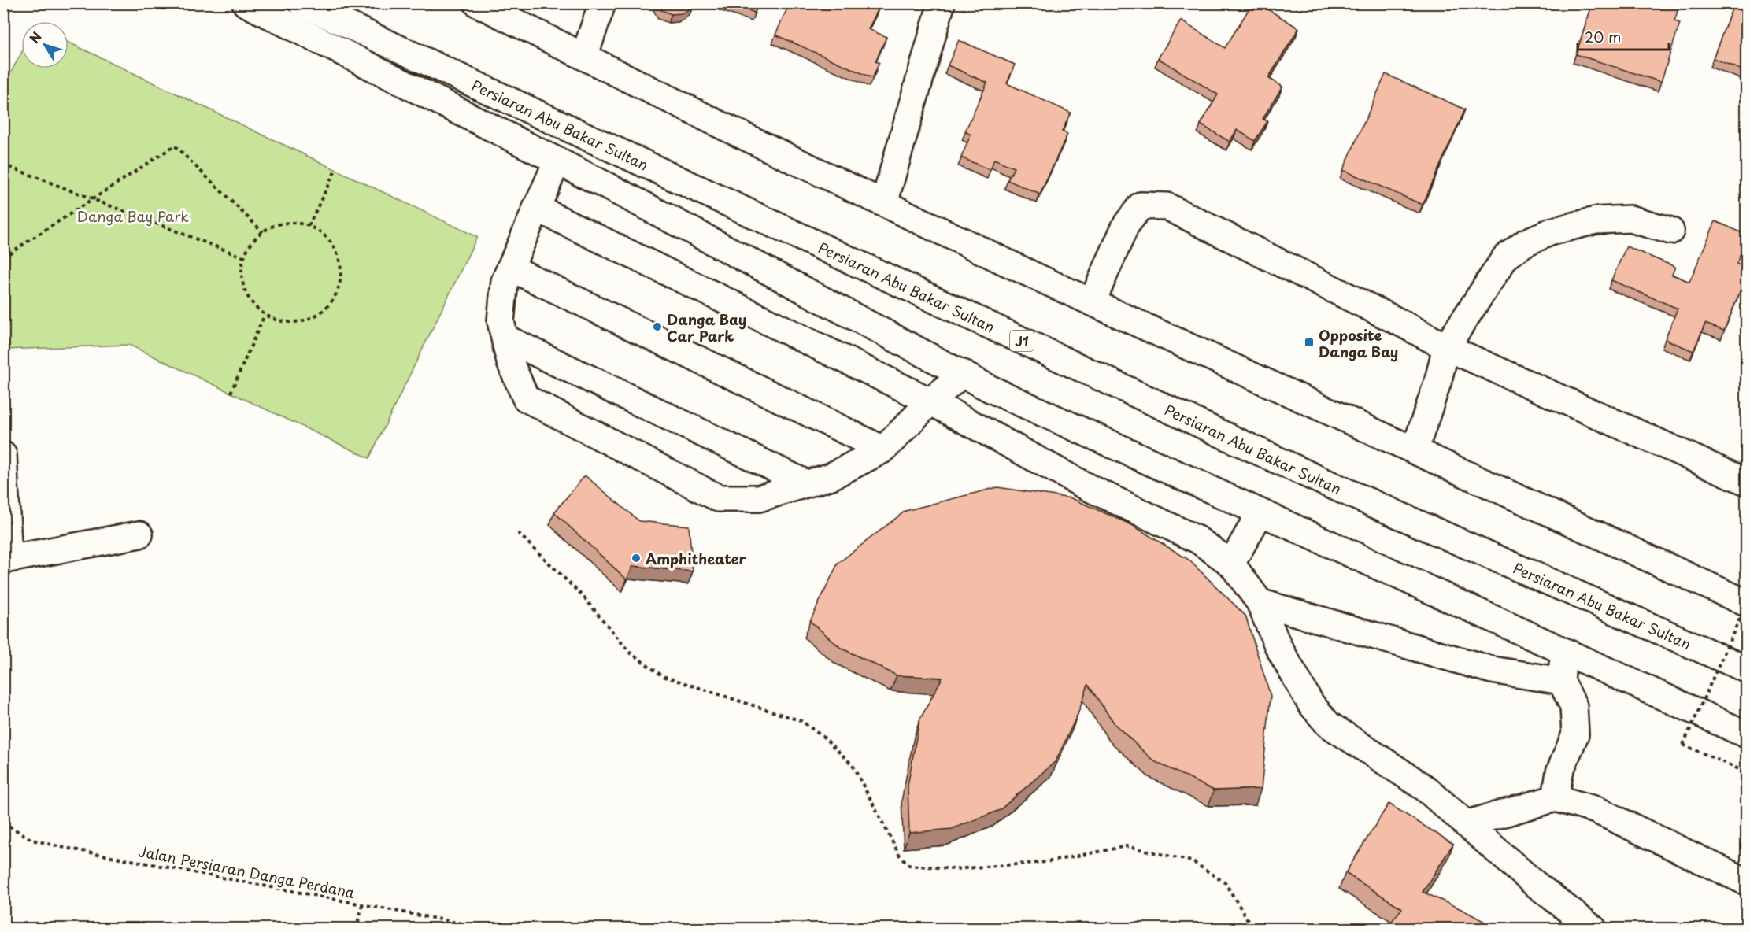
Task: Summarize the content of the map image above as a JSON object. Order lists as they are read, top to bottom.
{
  "streets": {
    "main road": ["Persiaran Abu Bakar Sultan", "J1"],
    "path": ["Jalan Persiaran Danga Perdana"]
  },
  "parks": ["Danga Bay Park"],
  "places": {
    "other": ["Danga Bay Car Park", "Amphitheater"],
    "transit": ["Opposite Danga Bay"]
  },
  "scale_bar": "20 m",
  "north": "top left"
}
